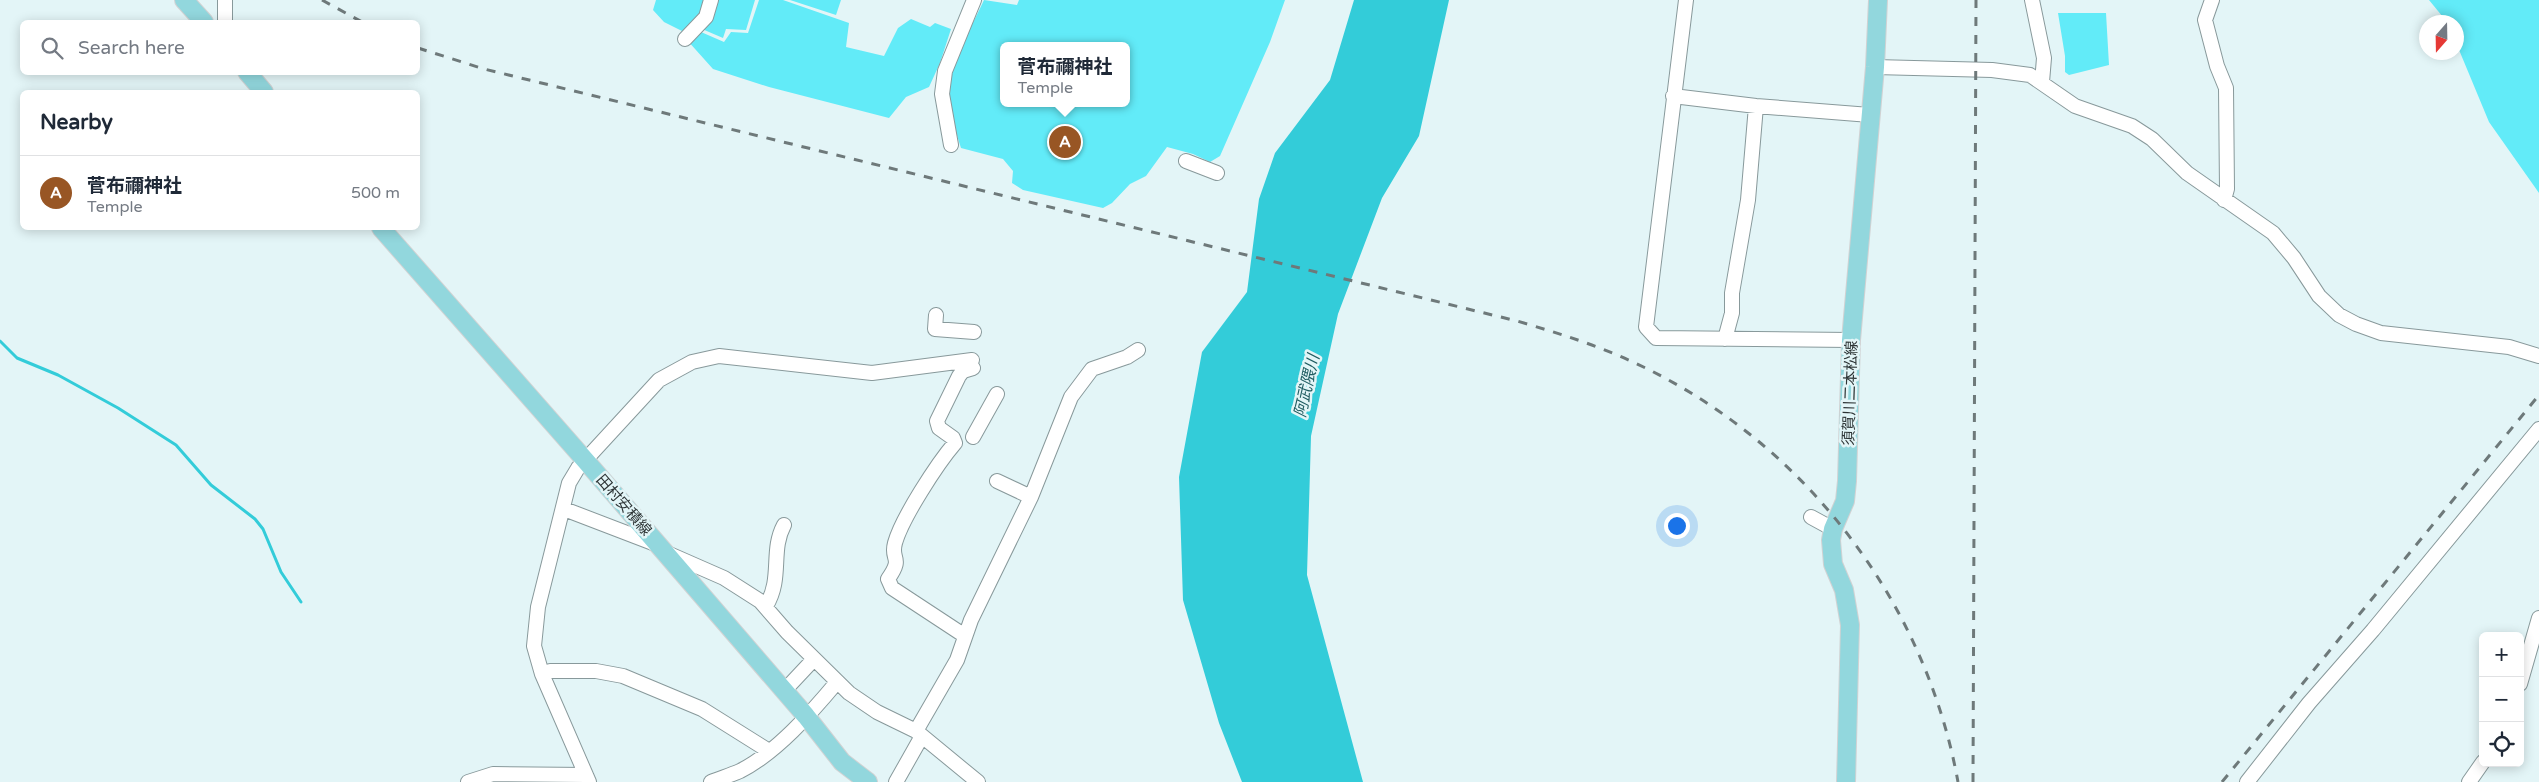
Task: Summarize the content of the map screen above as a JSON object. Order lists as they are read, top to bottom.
{
  "streets": {
    "main road": ["須賀川二本松線", "田村安積線"]
  },
  "water": ["阿武隈川"],
  "north": "bottom",
  "page": {
    "search": "Search here",
    "popup": ["菅布禰神社", "Temple"],
    "heading": "Nearby",
    "pins": "A",
    "list": [
      {
        "mark": "A",
        "name": "菅布禰神社",
        "note": "Temple",
        "value": "500 m"
      }
    ],
    "map_buttons": ["+", "−"]
  }
}
